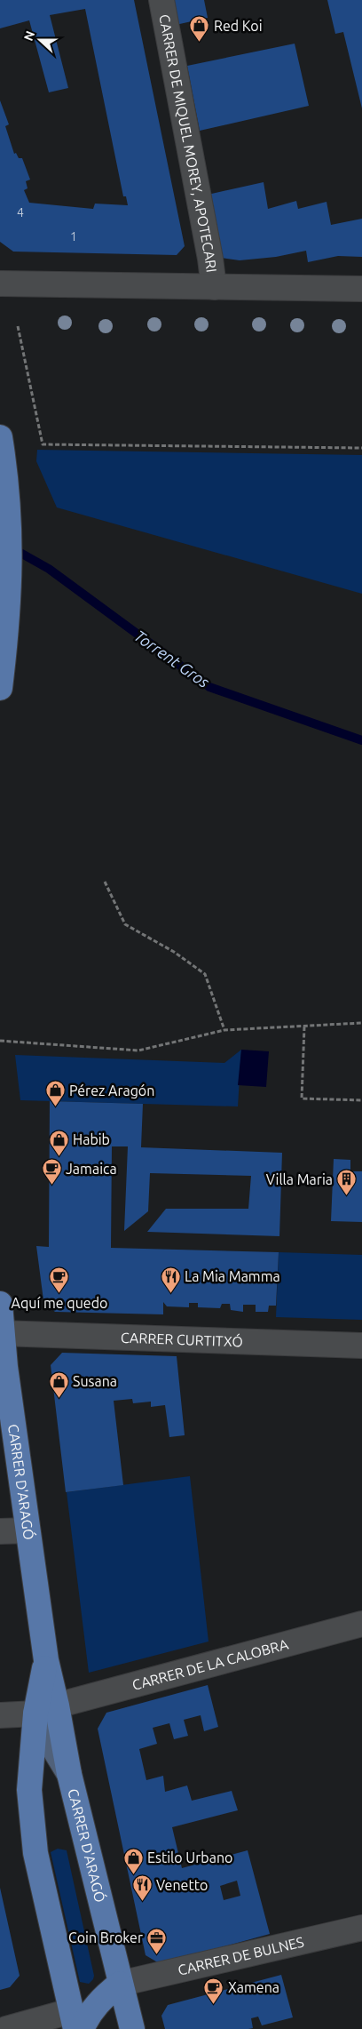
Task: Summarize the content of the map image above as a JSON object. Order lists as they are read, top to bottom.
{
  "streets": {
    "main road": ["CARRER D'ARAGÓ"],
    "street": [
      "CARRER DE MIQUEL MOREY, APOTECARI",
      "CARRER CURTITXÓ",
      "CARRER DE LA CALOBRA",
      "CARRER DE BULNES"
    ]
  },
  "crossings": [
    ["CARRER CURTITXÓ", "CARRER D'ARAGÓ"],
    ["CARRER D'ARAGÓ", "CARRER DE LA CALOBRA"],
    ["CARRER D'ARAGÓ", "CARRER DE BULNES"]
  ],
  "water": ["Torrent Gros"],
  "places": {
    "shop": [
      "Red Koi",
      "Pérez Aragón",
      "Habib",
      "Susana",
      "Estilo Urbano"
    ],
    "cafe": ["Jamaica", "Aquí me quedo", "Xamena"],
    "building": ["Villa Maria"],
    "restaurant": ["La Mia Mamma", "Venetto"],
    "office": ["Coin Broker"]
  },
  "house_numbers": ["4", "1"],
  "north": "left"
}
